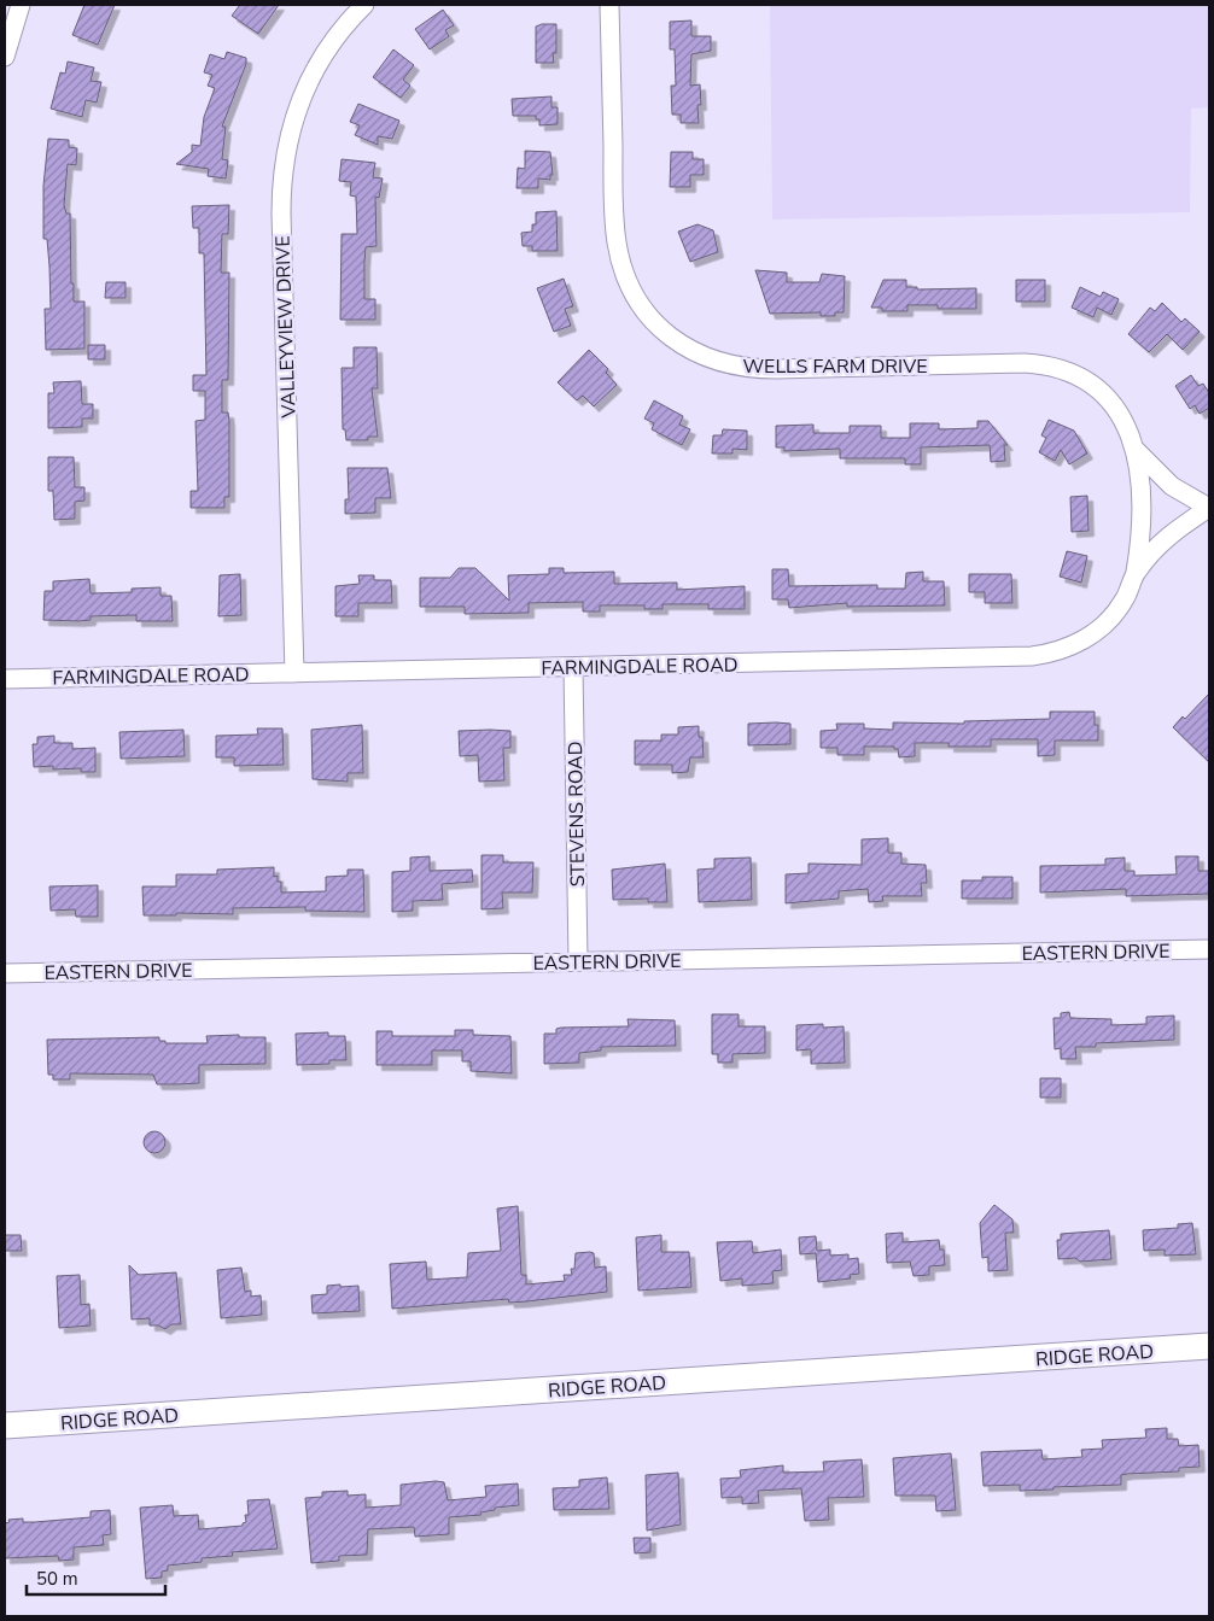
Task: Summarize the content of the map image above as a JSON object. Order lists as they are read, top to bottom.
{
  "streets": {
    "street": [
      "VALLEYVIEW DRIVE",
      "WELLS FARM DRIVE",
      "FARMINGDALE ROAD",
      "STEVENS ROAD",
      "EASTERN DRIVE",
      "RIDGE ROAD"
    ]
  },
  "crossings": [
    ["VALLEYVIEW DRIVE", "FARMINGDALE ROAD"],
    ["WELLS FARM DRIVE", "FARMINGDALE ROAD"],
    ["FARMINGDALE ROAD", "STEVENS ROAD"],
    ["STEVENS ROAD", "EASTERN DRIVE"]
  ],
  "scale_bar": "50 m"
}
